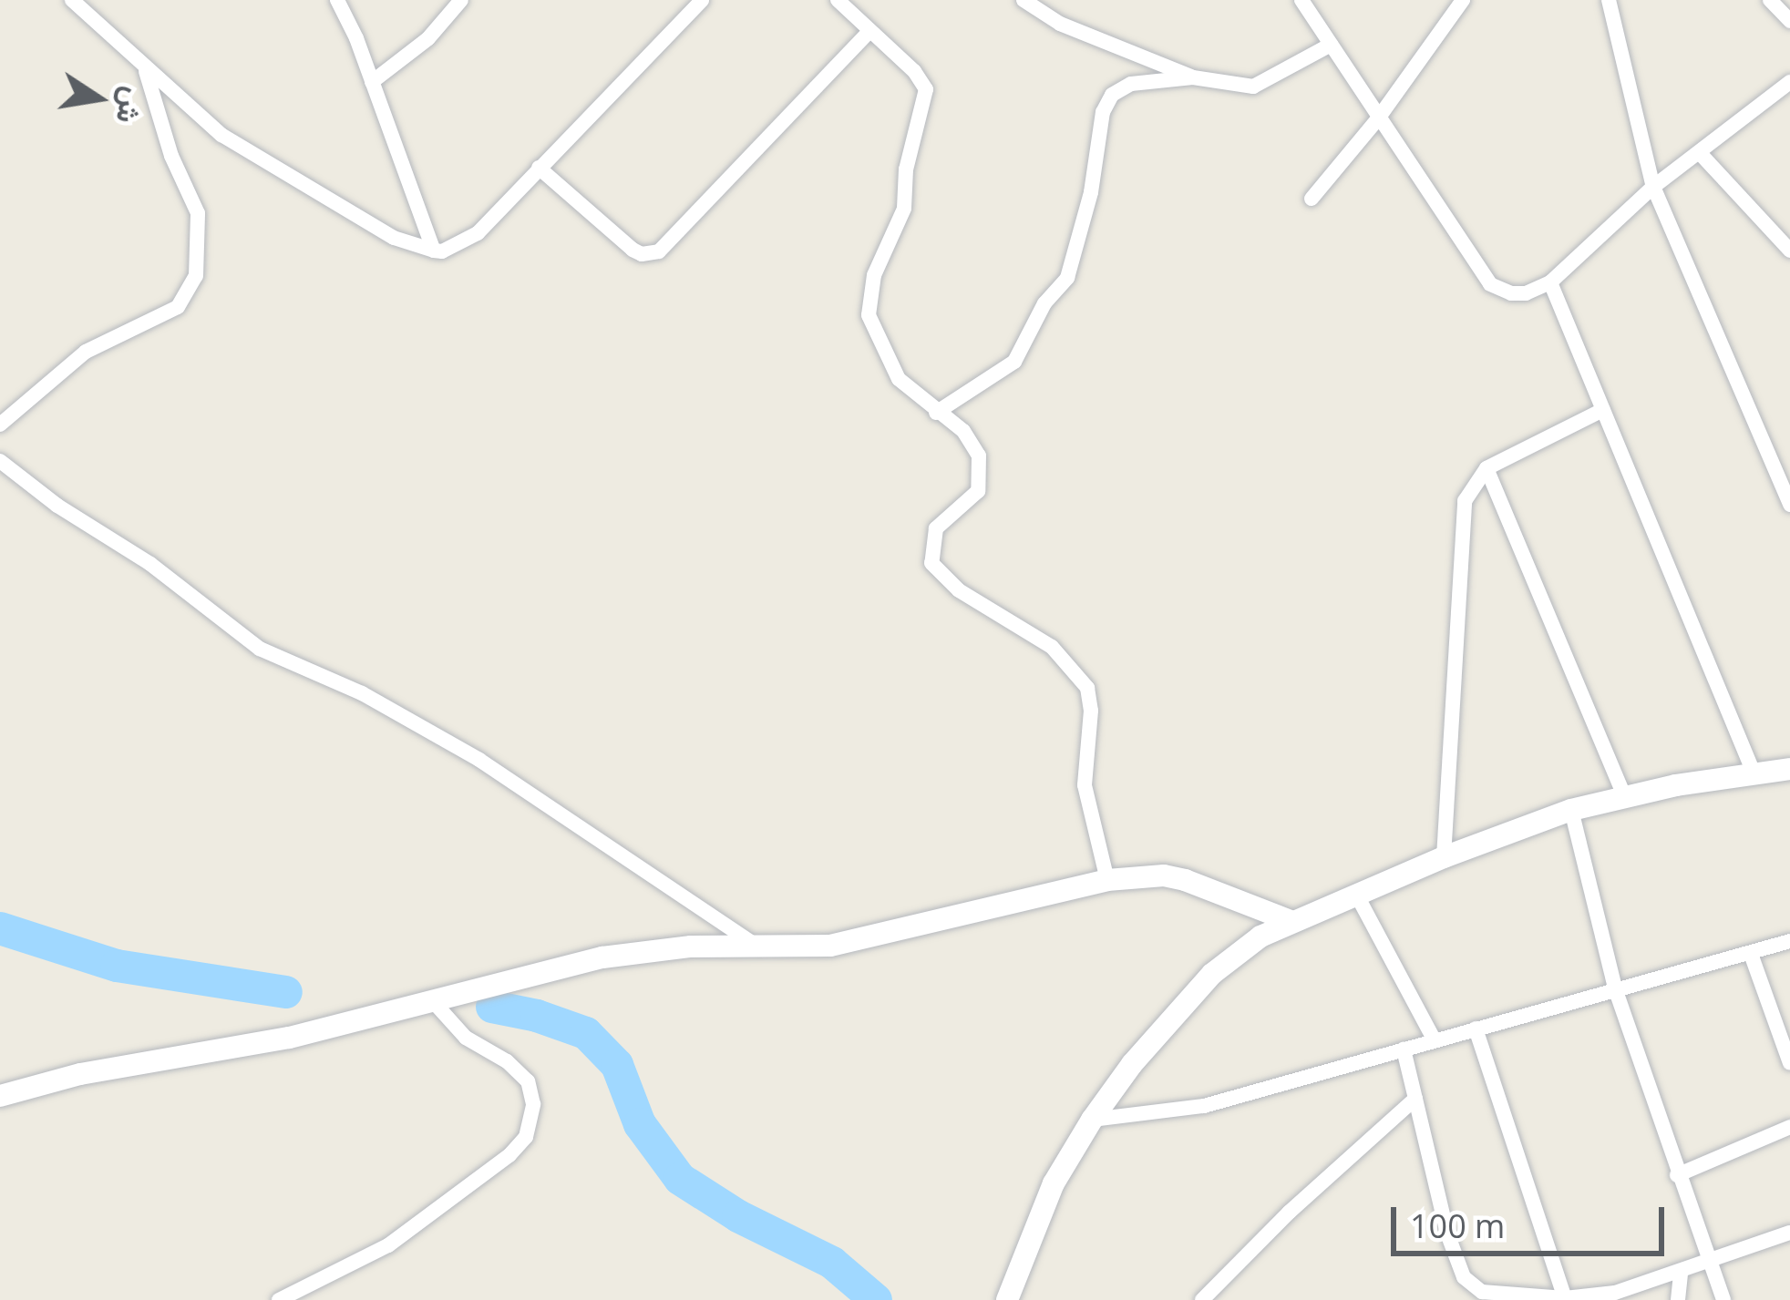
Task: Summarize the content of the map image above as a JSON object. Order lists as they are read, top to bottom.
{
  "scale_bar": "100 m",
  "north": "right"
}
